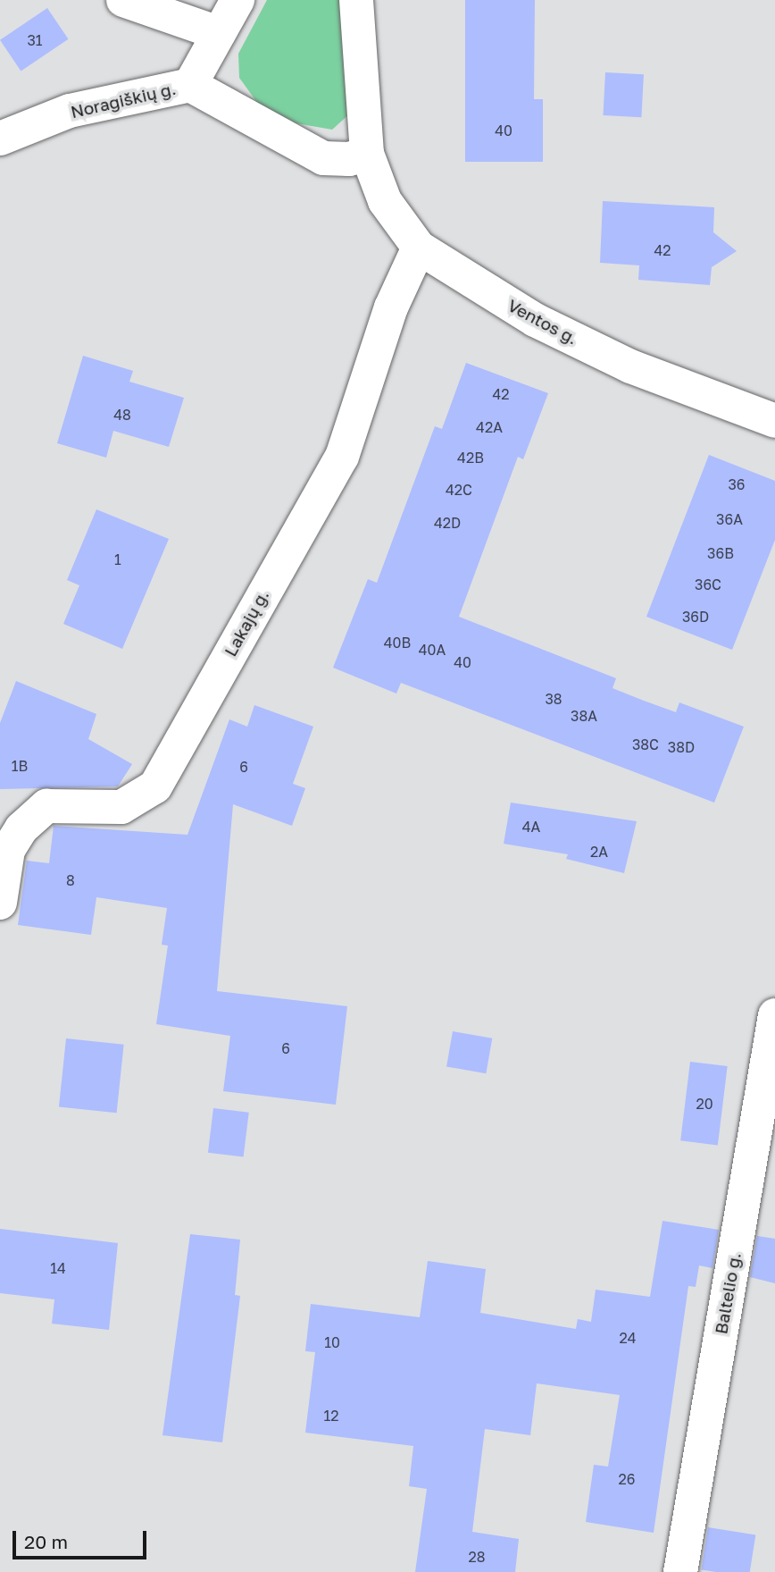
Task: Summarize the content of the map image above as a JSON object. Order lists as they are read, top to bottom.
{
  "streets": {
    "street": [
      "Noragiškių g.",
      "Ventos g.",
      "Lakajų g.",
      "Baltelio g."
    ]
  },
  "crossings": [
    ["Ventos g.", "Lakajų g."]
  ],
  "house_numbers": [
    "31",
    "40",
    "42",
    "42",
    "48",
    "42A",
    "42B",
    "36",
    "42C",
    "36A",
    "42D",
    "36B",
    "1",
    "36C",
    "36D",
    "40B",
    "40A",
    "40",
    "38",
    "38A",
    "38C",
    "38D",
    "1B",
    "6",
    "4A",
    "2A",
    "8",
    "6",
    "20",
    "14",
    "24",
    "10",
    "12",
    "26",
    "28"
  ],
  "scale_bar": "20 m"
}
